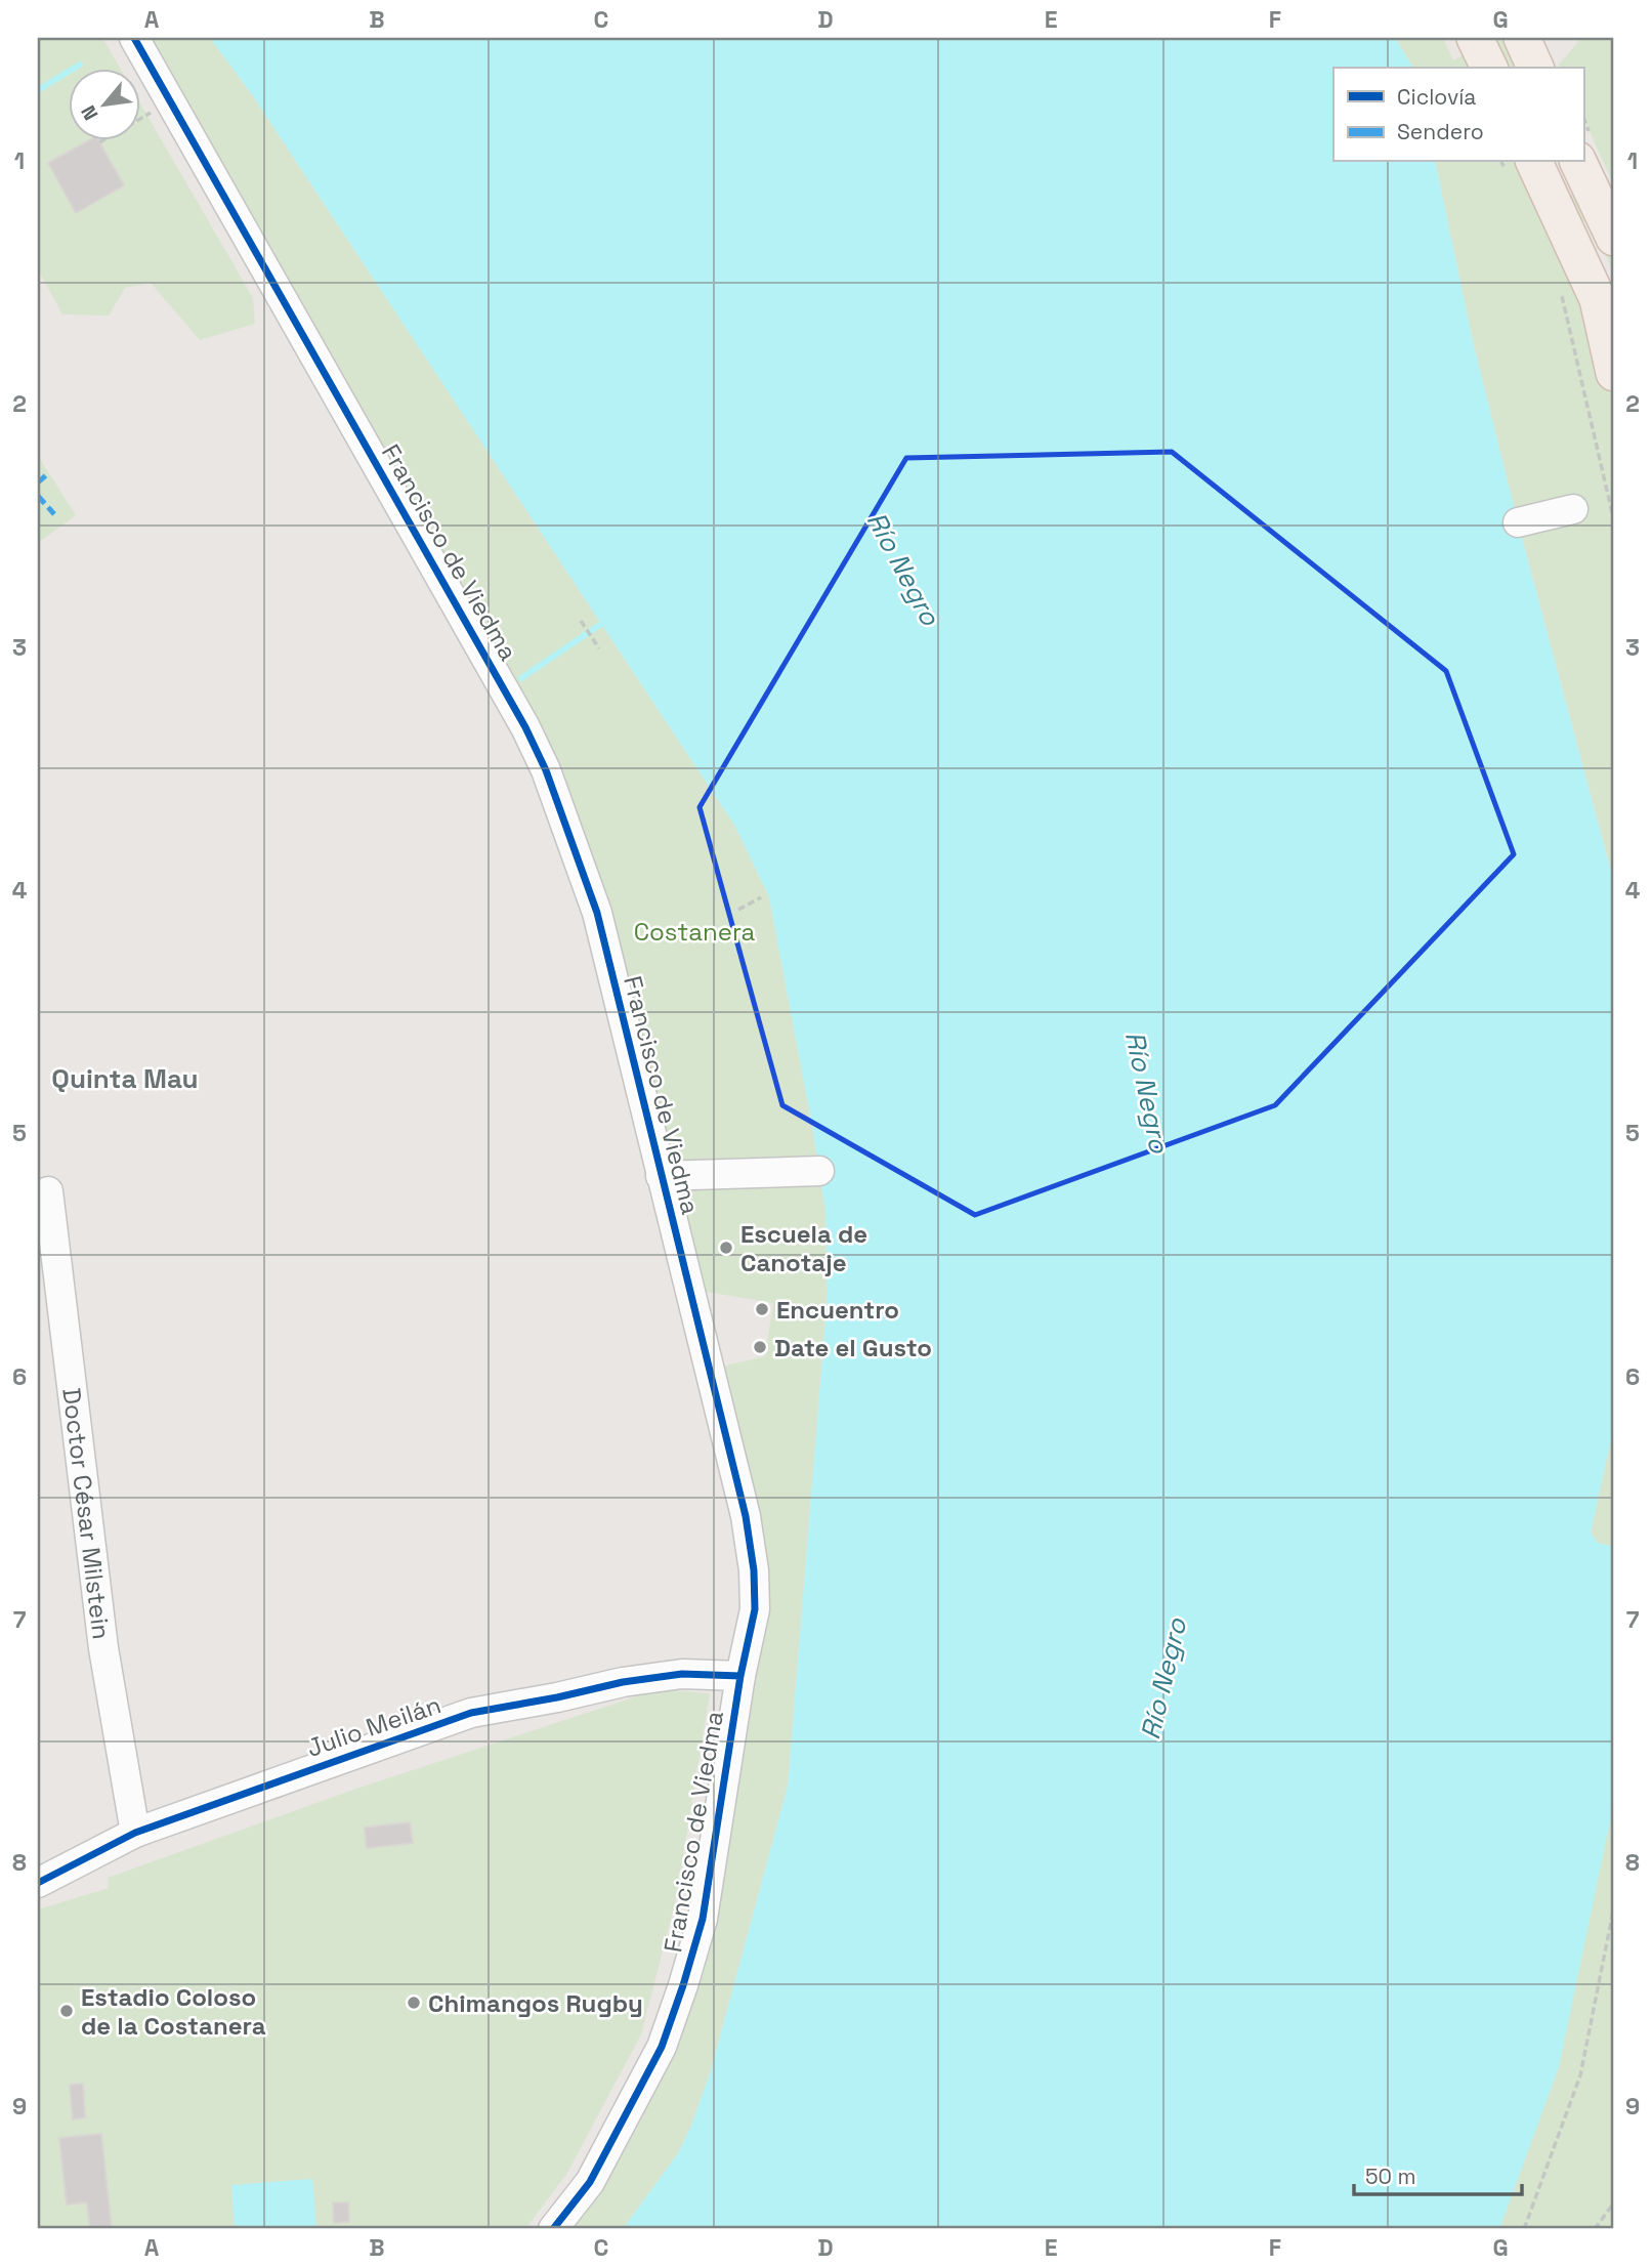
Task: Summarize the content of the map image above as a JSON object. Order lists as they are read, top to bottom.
{
  "streets": {
    "street": ["Francisco de Viedma", "Doctor César Milstein", "Julio Meilán"]
  },
  "crossings": [
    ["Francisco de Viedma", "Julio Meilán"],
    ["Doctor César Milstein", "Julio Meilán"]
  ],
  "districts": ["Quinta Mau"],
  "water": ["Río Negro"],
  "parks": ["Costanera"],
  "places": [
    "Escuela de Canotaje",
    "Encuentro",
    "Date el Gusto",
    "Chimangos Rugby",
    "Estadio Coloso de la Costanera"
  ],
  "legend": ["Ciclovía", "Sendero"],
  "scale_bar": "50 m",
  "north": "bottom left",
  "grid": {
    "columns": [
      "A",
      "B",
      "C",
      "D",
      "E",
      "F",
      "G"
    ],
    "rows": [
      "1",
      "2",
      "3",
      "4",
      "5",
      "6",
      "7",
      "8",
      "9"
    ]
  }
}
